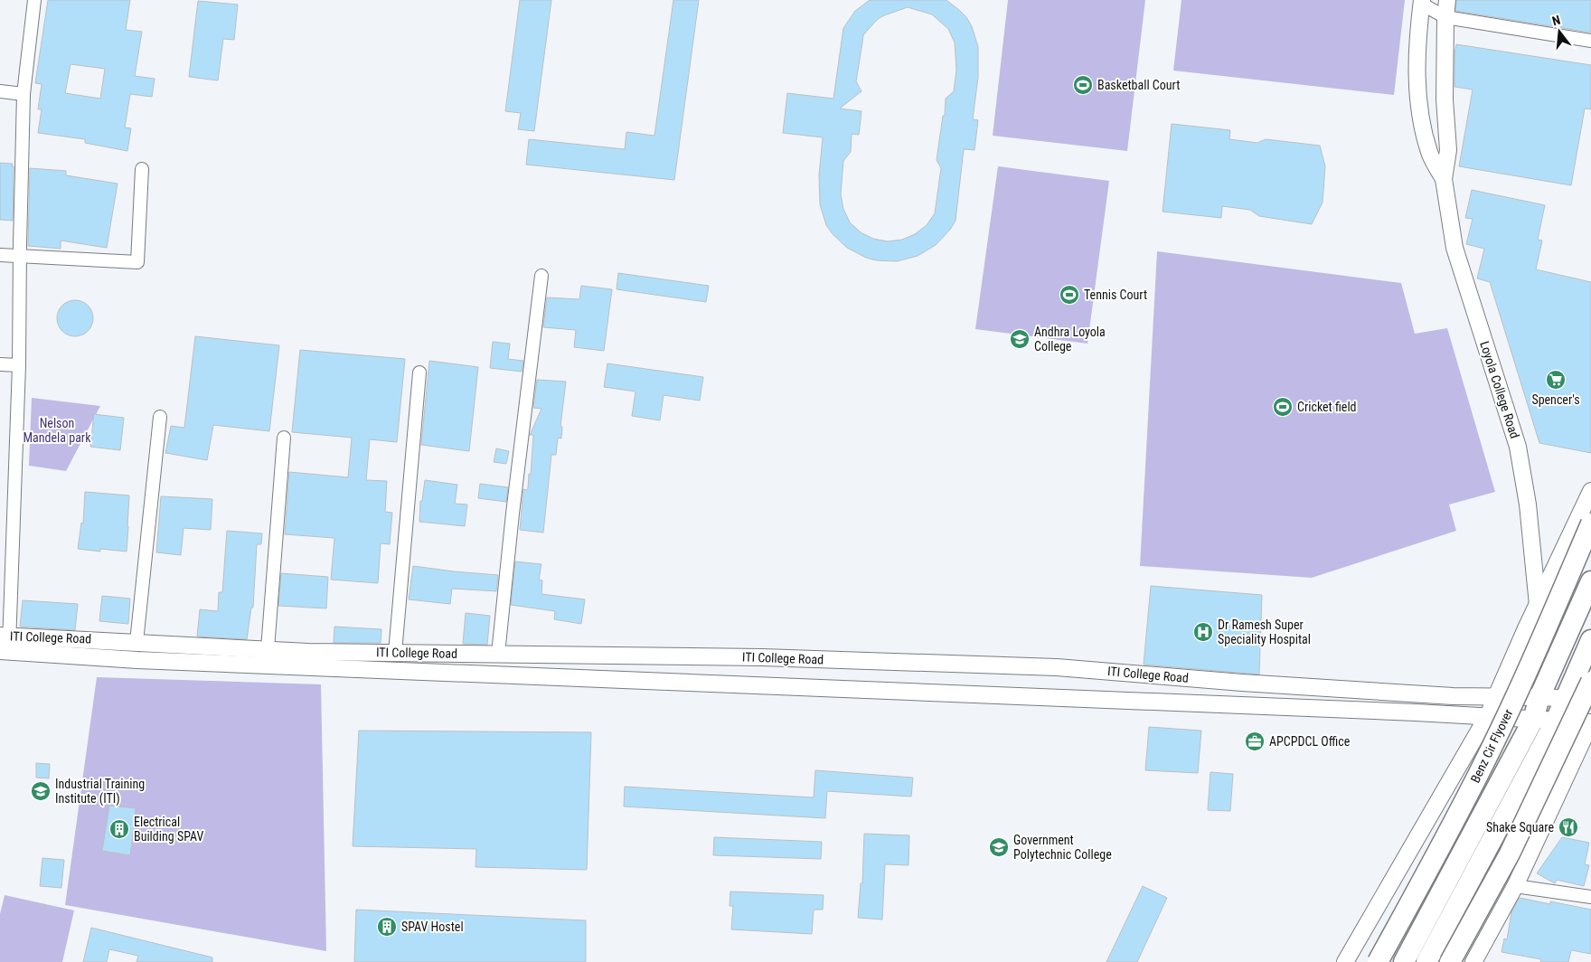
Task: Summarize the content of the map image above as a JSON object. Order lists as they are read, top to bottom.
{
  "streets": {
    "main road": ["Benz Cir Flyover"],
    "street": ["Loyola College Road", "ITI College Road"]
  },
  "parks": ["Nelson Mandela park"],
  "places": {
    "sports": ["Basketball Court", "Tennis Court", "Cricket field"],
    "school or university": ["Andhra Loyola College", "Industrial Training Institute (ITI)", "Government Polytechnic College"],
    "supermarket": ["Spencer's"],
    "hospital": ["Dr Ramesh Super Speciality Hospital"],
    "office": ["APCPDCL Office"],
    "restaurant": ["Shake Square"],
    "building": ["Electrical Building SPAV", "SPAV Hostel"]
  },
  "north": "top"
}
